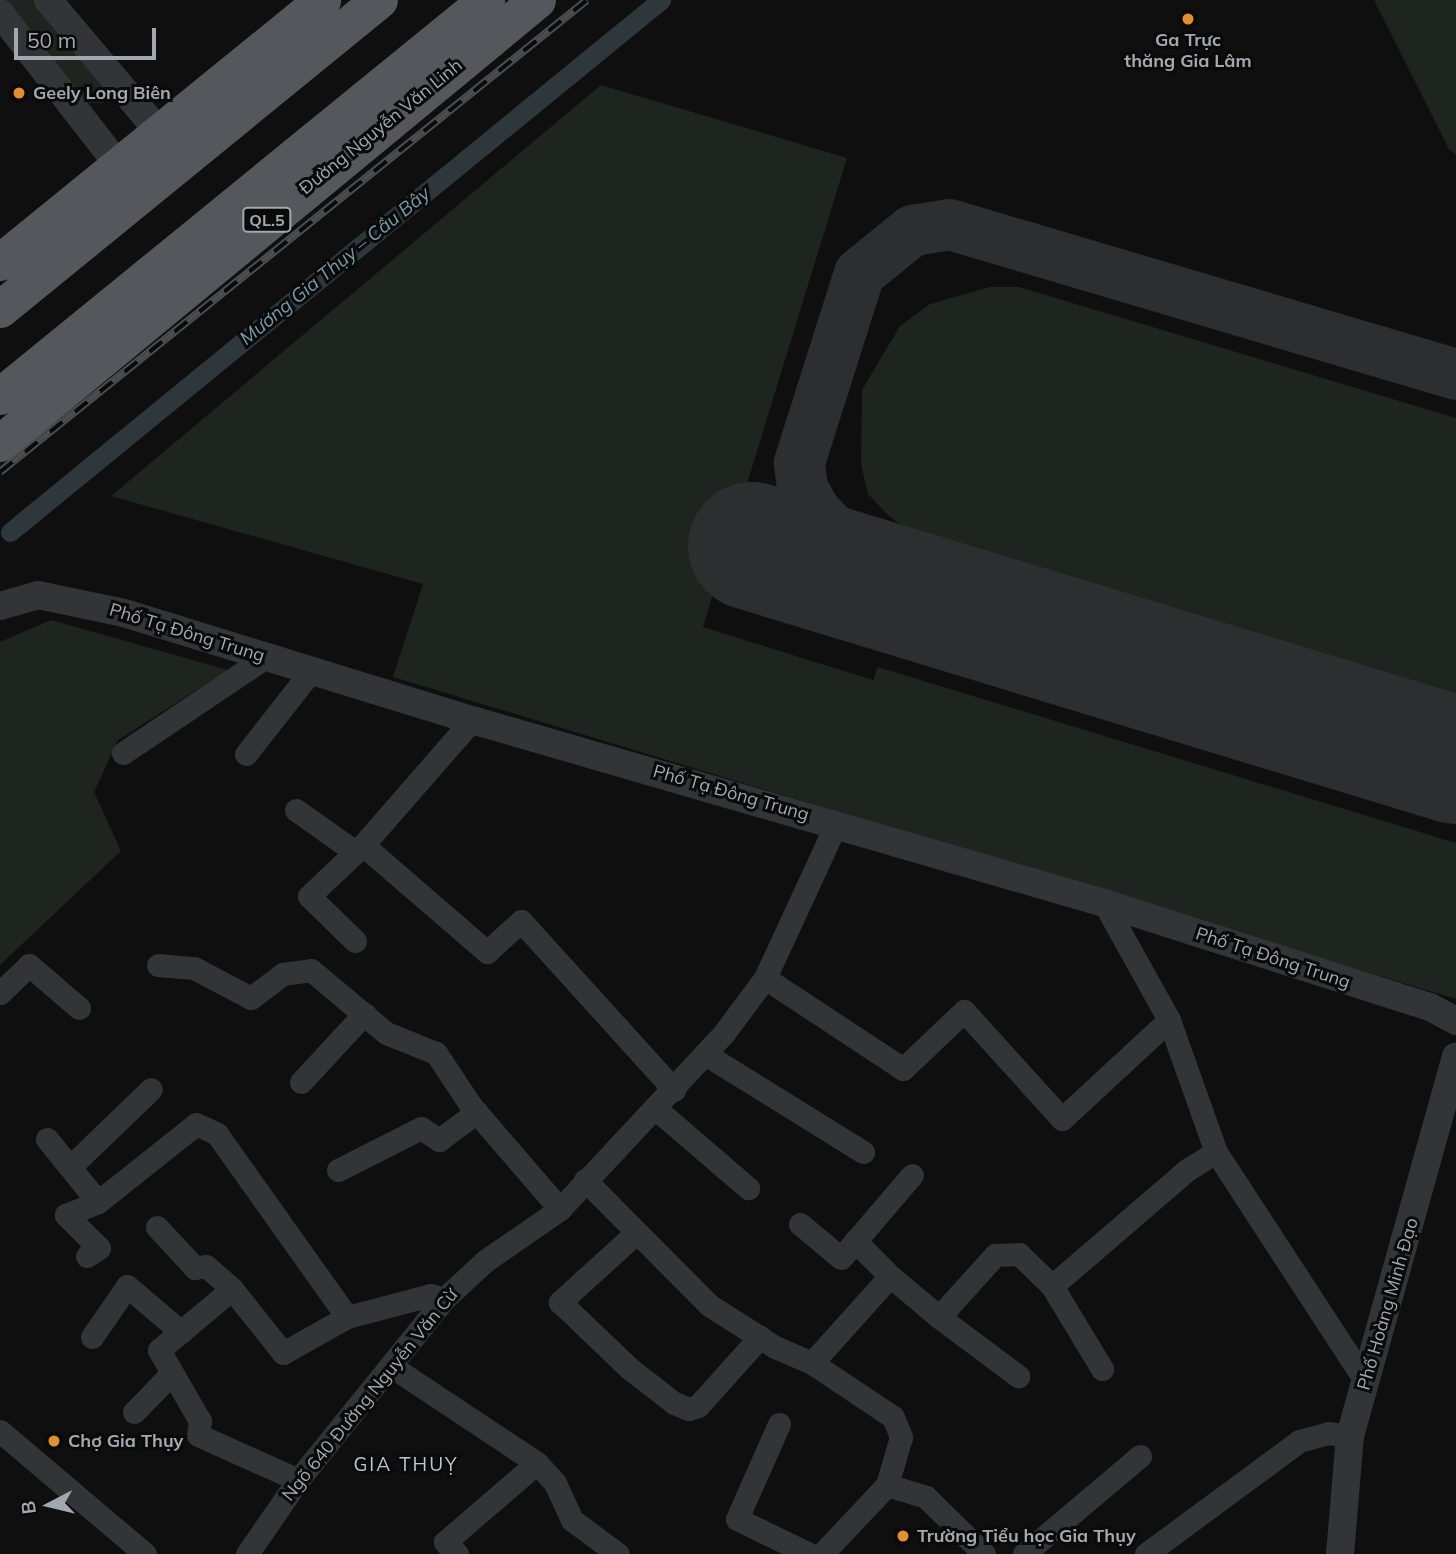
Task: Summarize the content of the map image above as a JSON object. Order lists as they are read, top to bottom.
{
  "streets": {
    "highway": ["Đường Nguyễn Văn Linh", "QL.5"],
    "street": ["Phố Tạ Đông Trung", "Phố Hoàng Minh Đạo", "Ngõ 640 Đường Nguyễn Văn Cừ"]
  },
  "crossings": [
    ["Phố Tạ Đông Trung", "Ngõ 640 Đường Nguyễn Văn Cừ"]
  ],
  "districts": ["GIA THUỴ"],
  "water": ["Mương Gia Thụy – Cầu Bây"],
  "places": [
    "Ga Trực thăng Gia Lâm",
    "Geely Long Biên",
    "Chợ Gia Thụy",
    "Trường Tiểu học Gia Thụy"
  ],
  "scale_bar": "50 m",
  "north": "left"
}
